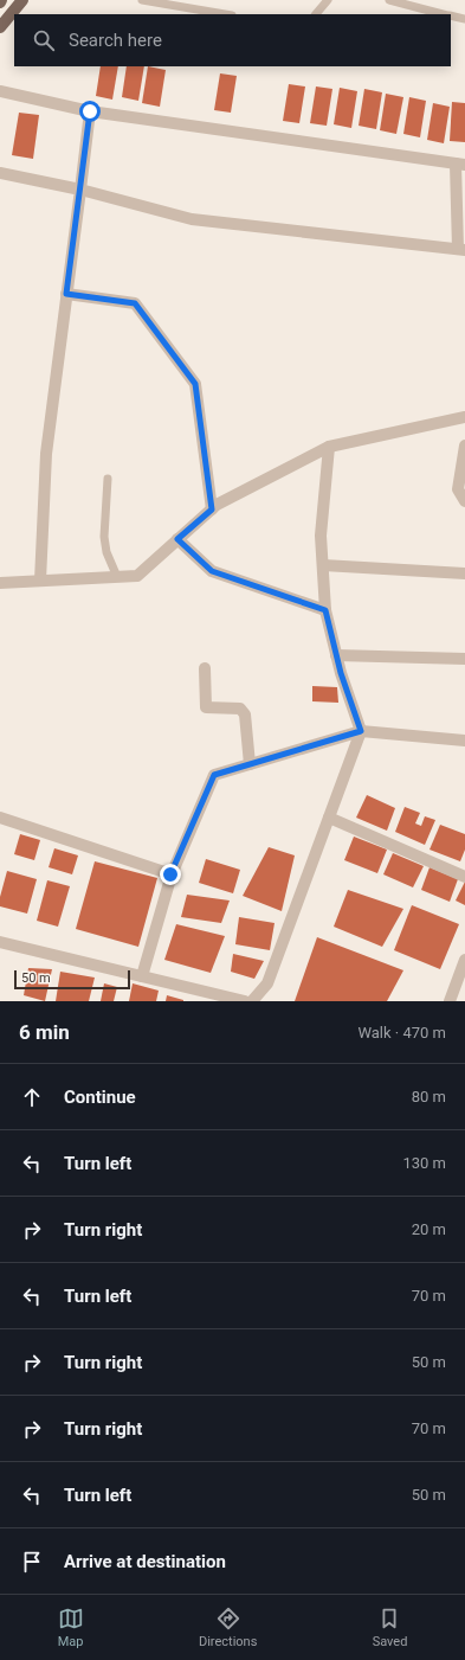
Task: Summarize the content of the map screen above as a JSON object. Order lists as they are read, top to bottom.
{
  "scale_bar": "50 m",
  "page": {
    "search": "Search here",
    "scale": "50 m",
    "heading": ["6 min", "Walk · 470 m"],
    "list": [
      ["Continue", "80 m"],
      ["Turn left", "130 m"],
      ["Turn right", "20 m"],
      ["Turn left", "70 m"],
      ["Turn right", "50 m"],
      ["Turn right", "70 m"],
      ["Turn left", "50 m"],
      "Arrive at destination"
    ],
    "nav": ["Map", "Directions", "Saved"]
  }
}
